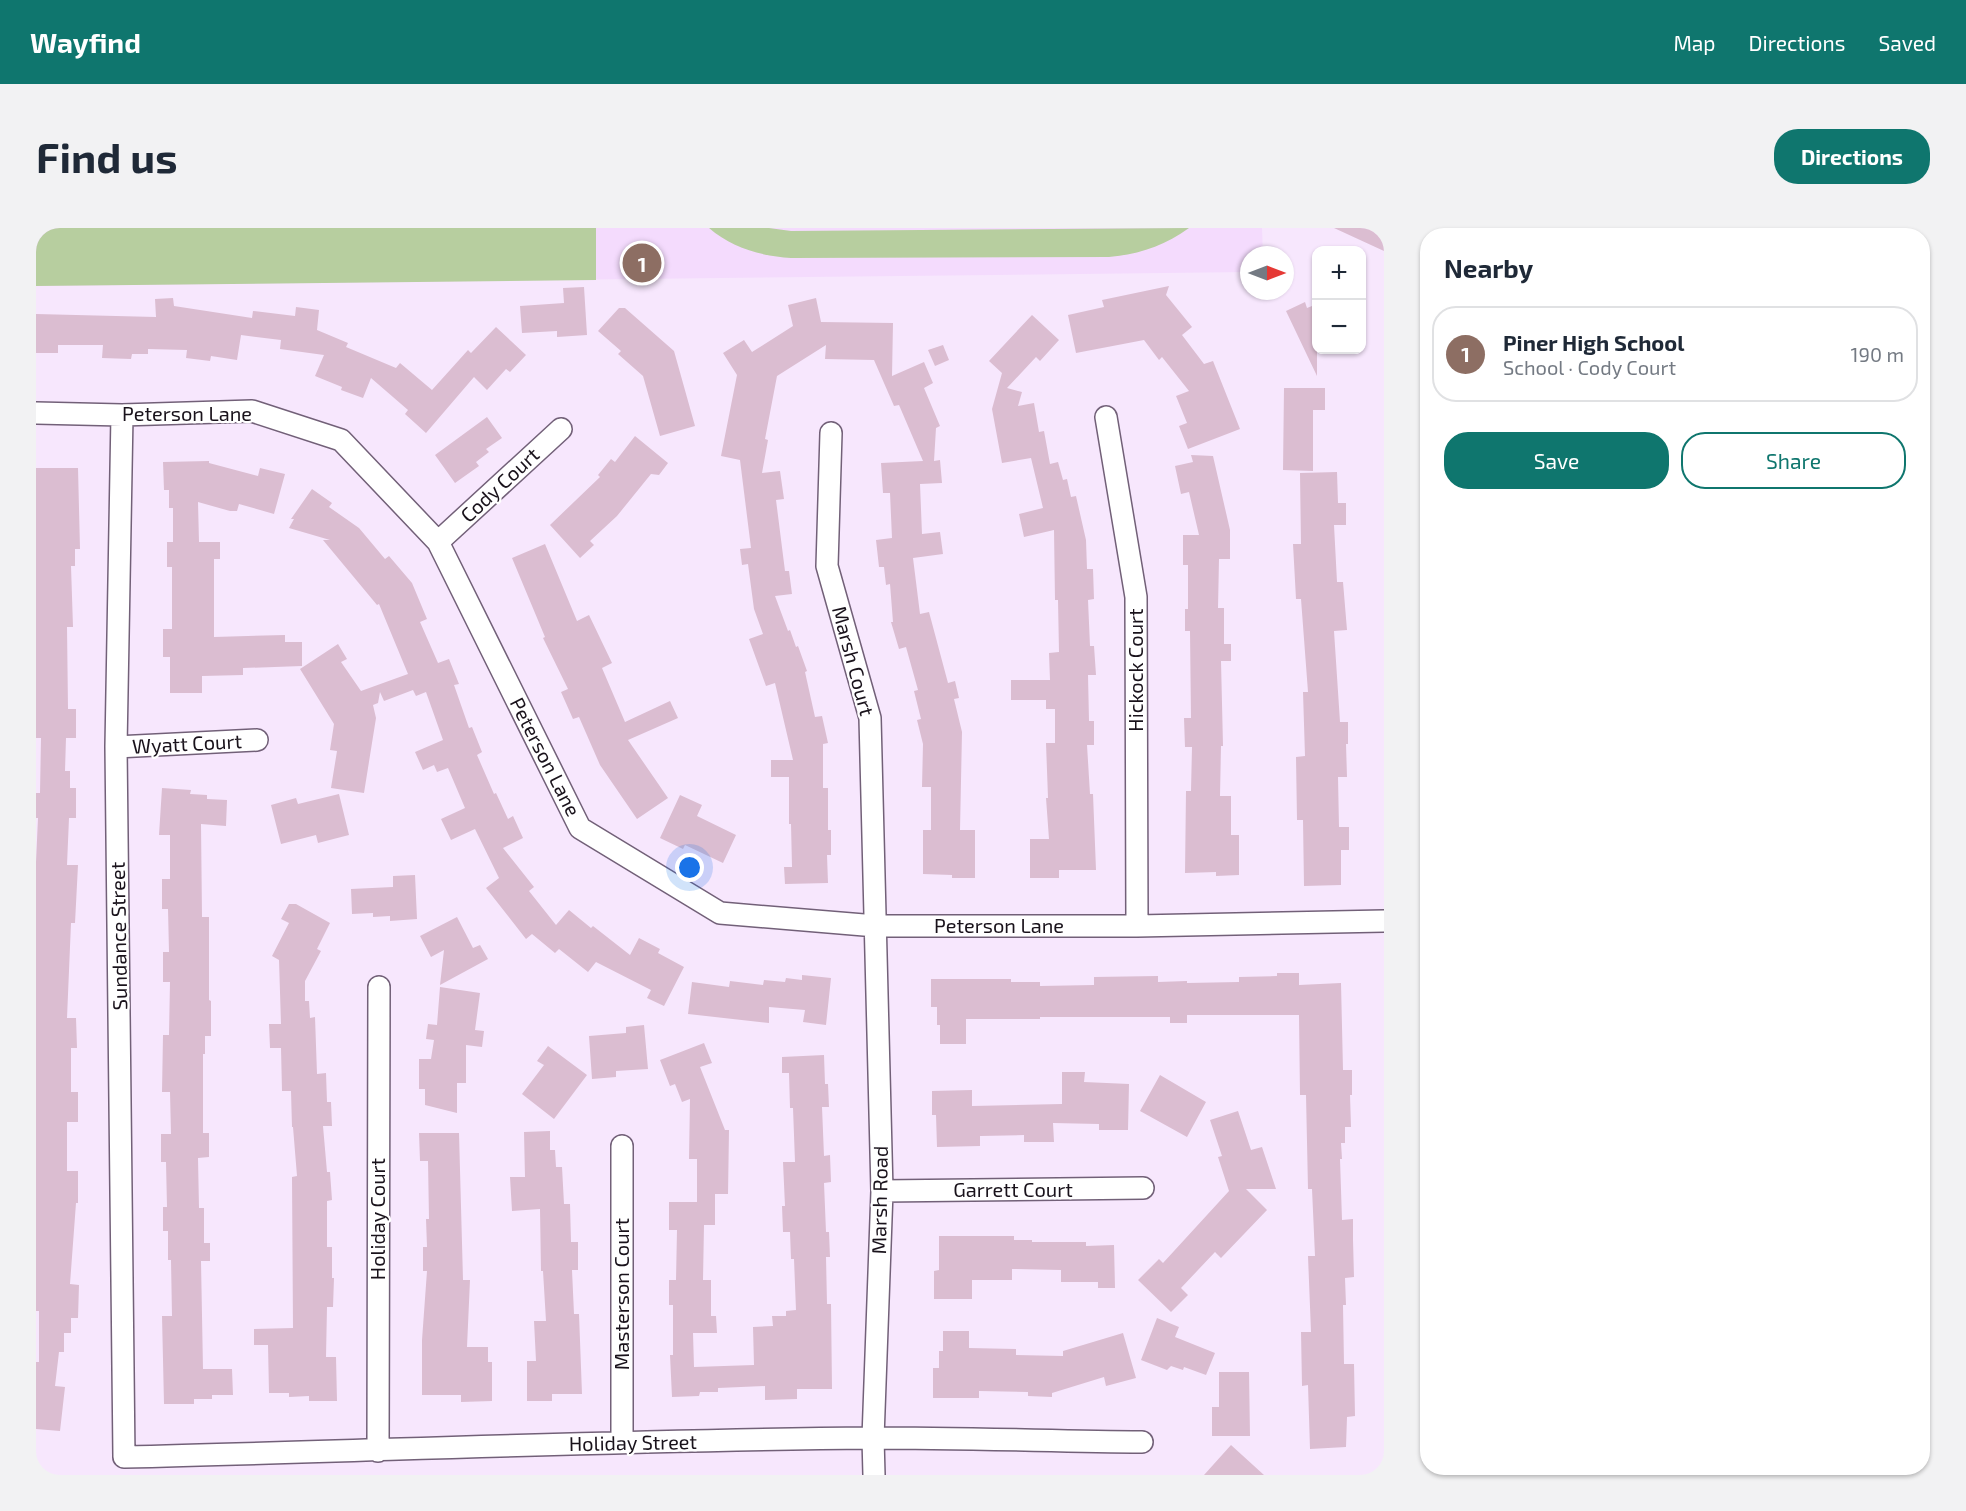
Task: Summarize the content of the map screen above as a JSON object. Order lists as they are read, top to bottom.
{
  "streets": {
    "street": [
      "Peterson Lane",
      "Cody Court",
      "Marsh Court",
      "Hickock Court",
      "Wyatt Court",
      "Sundance Street",
      "Garrett Court",
      "Marsh Road",
      "Holiday Court",
      "Masterson Court",
      "Holiday Street"
    ]
  },
  "crossings": [
    ["Peterson Lane", "Cody Court"],
    ["Peterson Lane", "Marsh Court"],
    ["Peterson Lane", "Hickock Court"],
    ["Peterson Lane", "Sundance Street"],
    ["Peterson Lane", "Marsh Road"],
    ["Marsh Court", "Marsh Road"],
    ["Wyatt Court", "Sundance Street"],
    ["Sundance Street", "Holiday Street"],
    ["Garrett Court", "Marsh Road"],
    ["Marsh Road", "Holiday Street"],
    ["Holiday Court", "Holiday Street"],
    ["Masterson Court", "Holiday Street"]
  ],
  "north": "right",
  "page": {
    "header": "Wayfind",
    "nav": ["Map", "Directions", "Saved"],
    "buttons": [
      "Directions",
      ["Save", "Share"]
    ],
    "title": "Find us",
    "heading": "Nearby",
    "pins": "1",
    "map_buttons": ["+", "−"],
    "list": [
      {
        "mark": "1",
        "name": "Piner High School",
        "note": "School · Cody Court",
        "value": "190 m"
      }
    ]
  }
}
